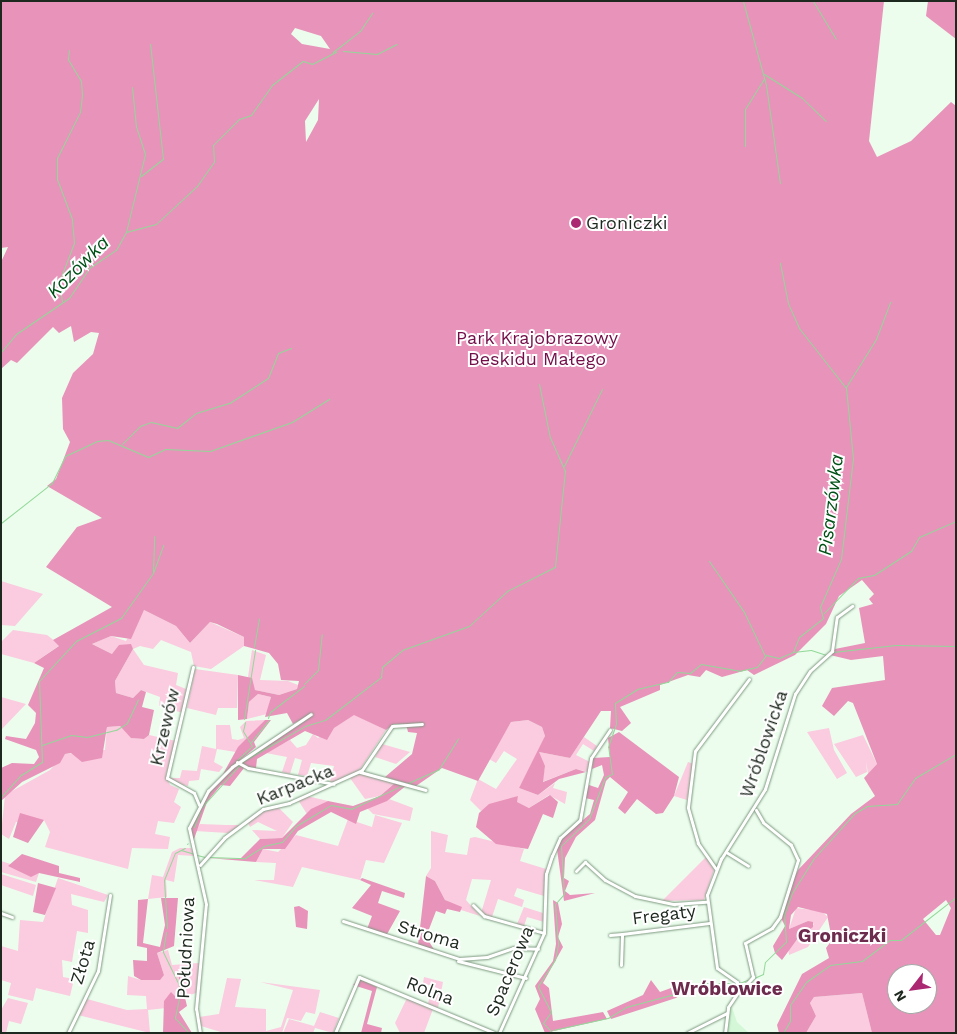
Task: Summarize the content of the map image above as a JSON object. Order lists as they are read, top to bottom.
{
  "streets": {
    "street": [
      "Krzewów",
      "Wróblowicka",
      "Karpacka",
      "Fregaty",
      "Stroma",
      "Południowa",
      "Złota",
      "Spacerowa",
      "Rolna"
    ]
  },
  "crossings": [
    ["Krzewów", "Południowa"],
    ["Wróblowicka", "Fregaty"],
    ["Karpacka", "Południowa"],
    ["Stroma", "Spacerowa"],
    ["Spacerowa", "Rolna"]
  ],
  "districts": ["Groniczki", "Wróblowice"],
  "water": ["Kozówka", "Pisarzówka"],
  "parks": ["Park Krajobrazowy Beskidu Małego"],
  "places": ["Groniczki"],
  "north": "bottom left"
}
